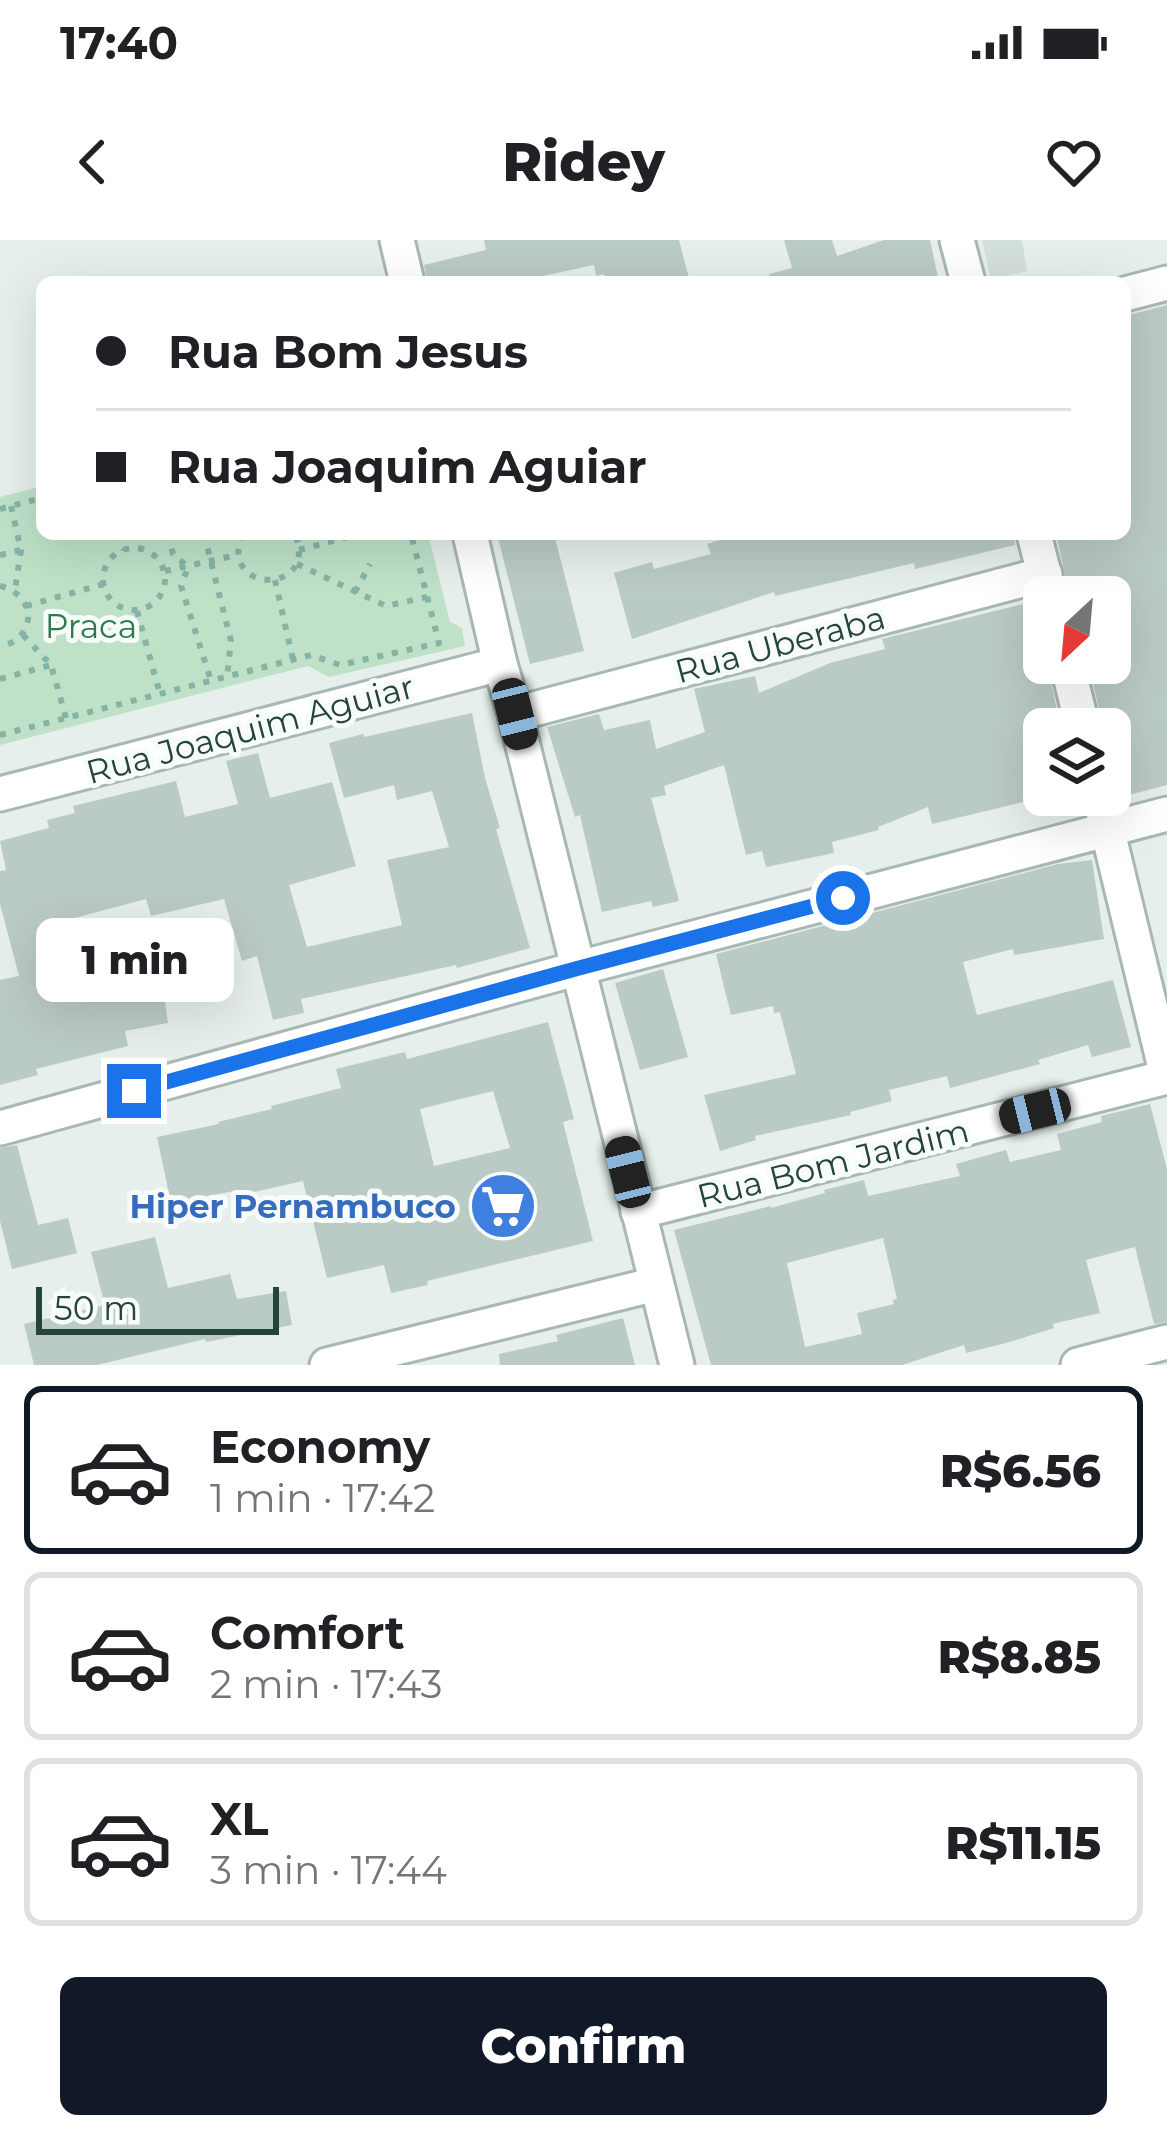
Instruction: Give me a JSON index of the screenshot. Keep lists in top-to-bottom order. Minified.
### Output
{"streets":{"street":["Rua Uberaba","Rua Joaquim Aguiar","Rua Bom Jardim"]},"parks":["Praca"],"places":{"supermarket":["Hiper Pernambuco"]},"scale_bar":"50 m","north":"bottom left","page":{"status":"17:40","header":"Ridey","banner":["Rua Bom Jesus","Rua Joaquim Aguiar"],"bubble":"1 min","scale":"50 m","list":[{"name":"Economy","note":"1 min · 17:42","value":"R$6.56"},{"name":"Comfort","note":"2 min · 17:43","value":"R$8.85"},{"name":"XL","note":"3 min · 17:44","value":"R$11.15"}],"buttons":"Confirm"}}
